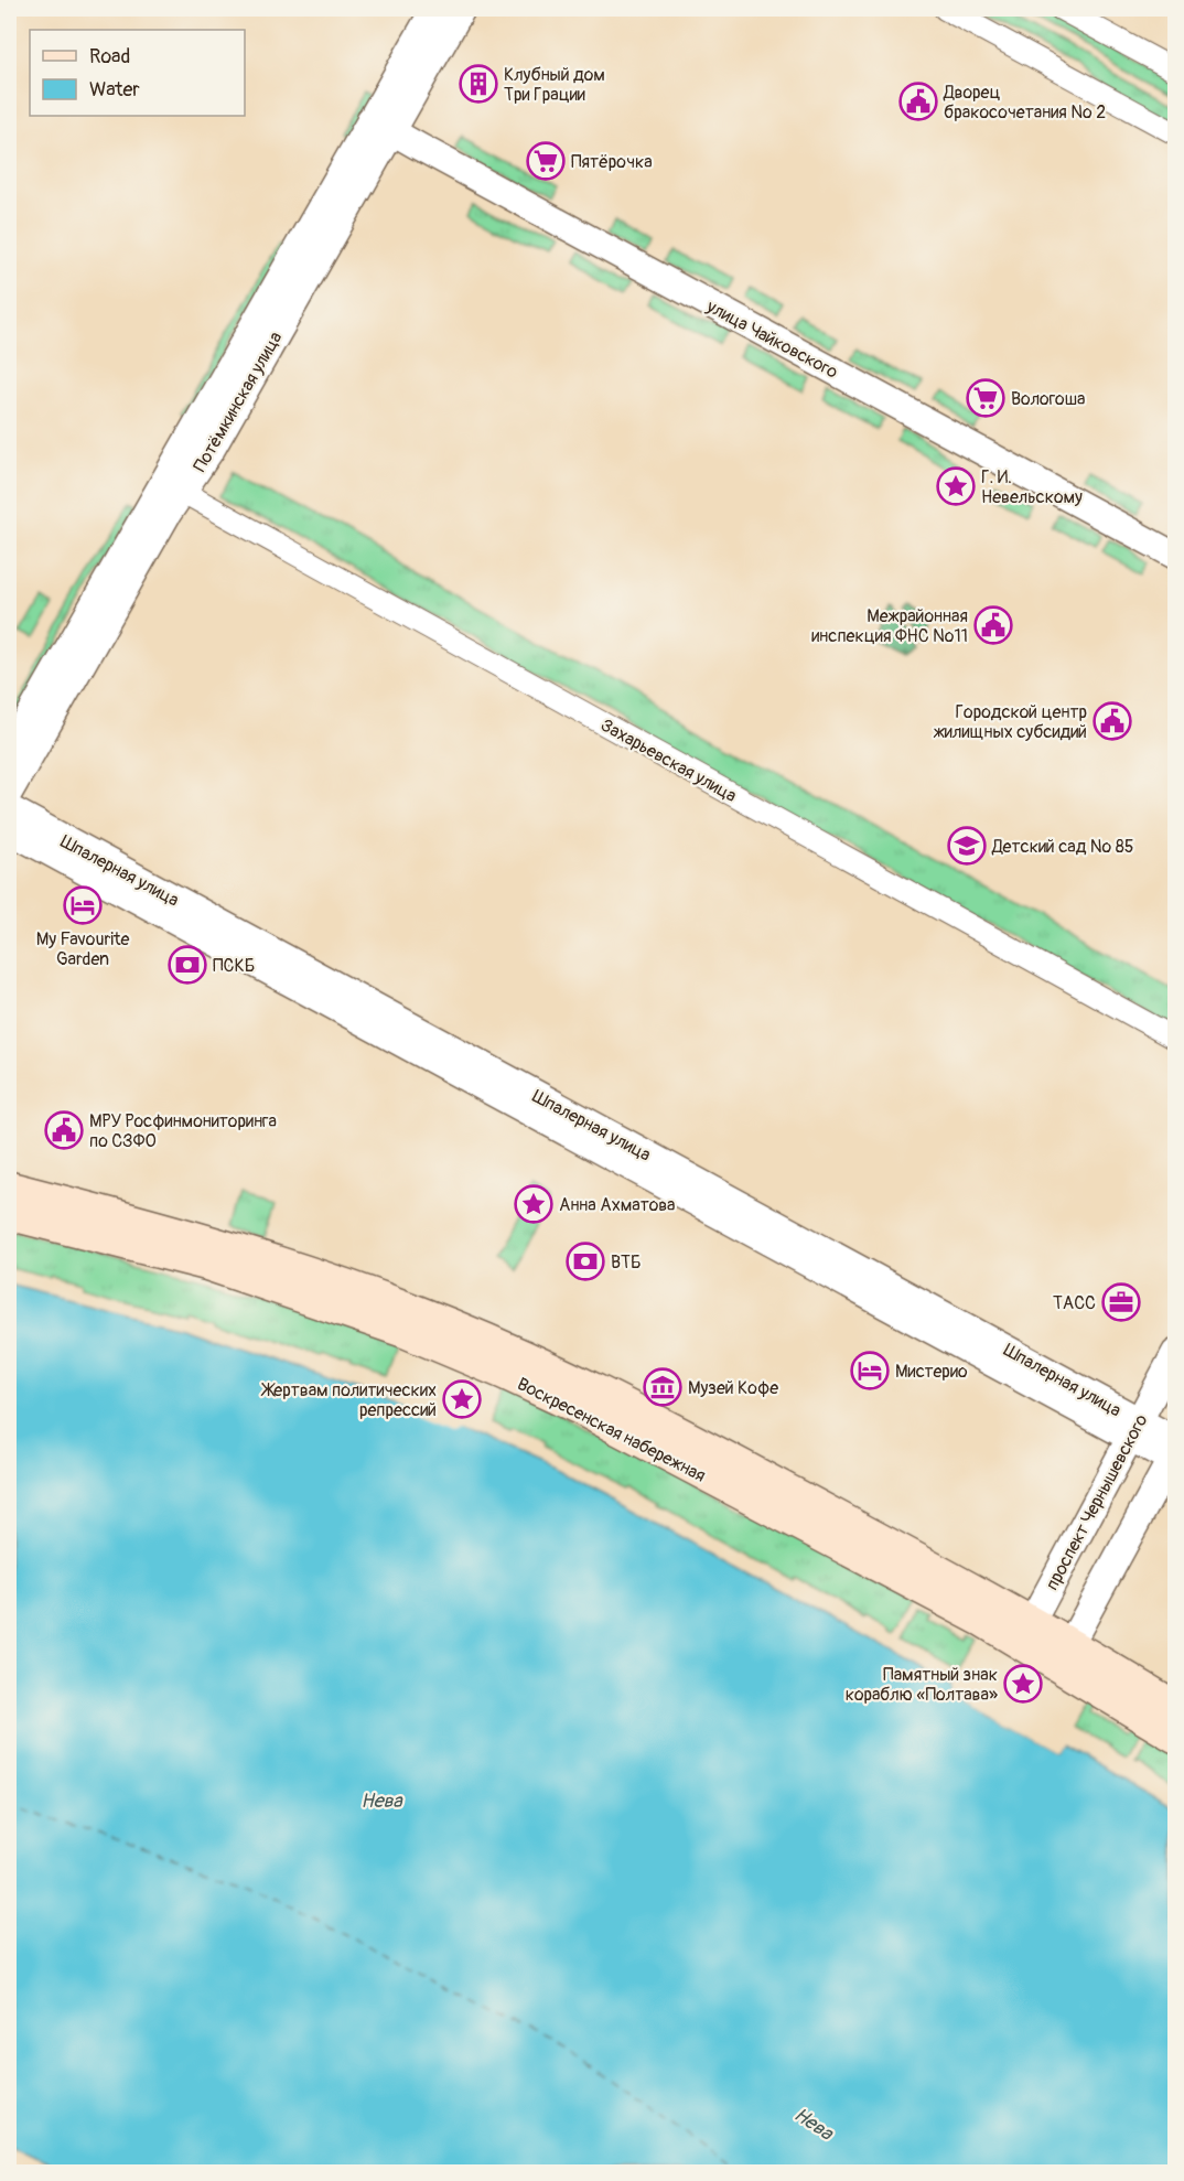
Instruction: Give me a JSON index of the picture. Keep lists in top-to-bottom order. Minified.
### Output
{"streets":{"main road":["Воскресенская набережная"],"street":["улица Чайковского","Потёмкинская улица","Захарьевская улица","Шпалерная улица","проспект Чернышевского"]},"crossings":[["улица Чайковского","Потёмкинская улица"],["Потёмкинская улица","Захарьевская улица"],["Шпалерная улица","проспект Чернышевского"],["Воскресенская набережная","проспект Чернышевского"]],"water":["Нева"],"places":{"building":["Клубный дом Три Грации"],"public building":["Дворец бракосочетания № 2","Межрайонная инспекция ФНС №11","Городской центр жилищных субсидий","МРУ Росфинмониторинга по СЗФО"],"supermarket":["Пятёрочка","Вологоша"],"place":["Г. И. Невельскому","Анна Ахматова","Жертвам политических репрессий","Памятный знак кораблю «Полтава»"],"school or university":["Детский сад № 85"],"hotel":["My Favourite Garden","Мистерио"],"bank":["ПСКБ","ВТБ"],"office":["ТАСС"],"museum":["Музей Кофе"]},"legend":["Road","Water"]}
